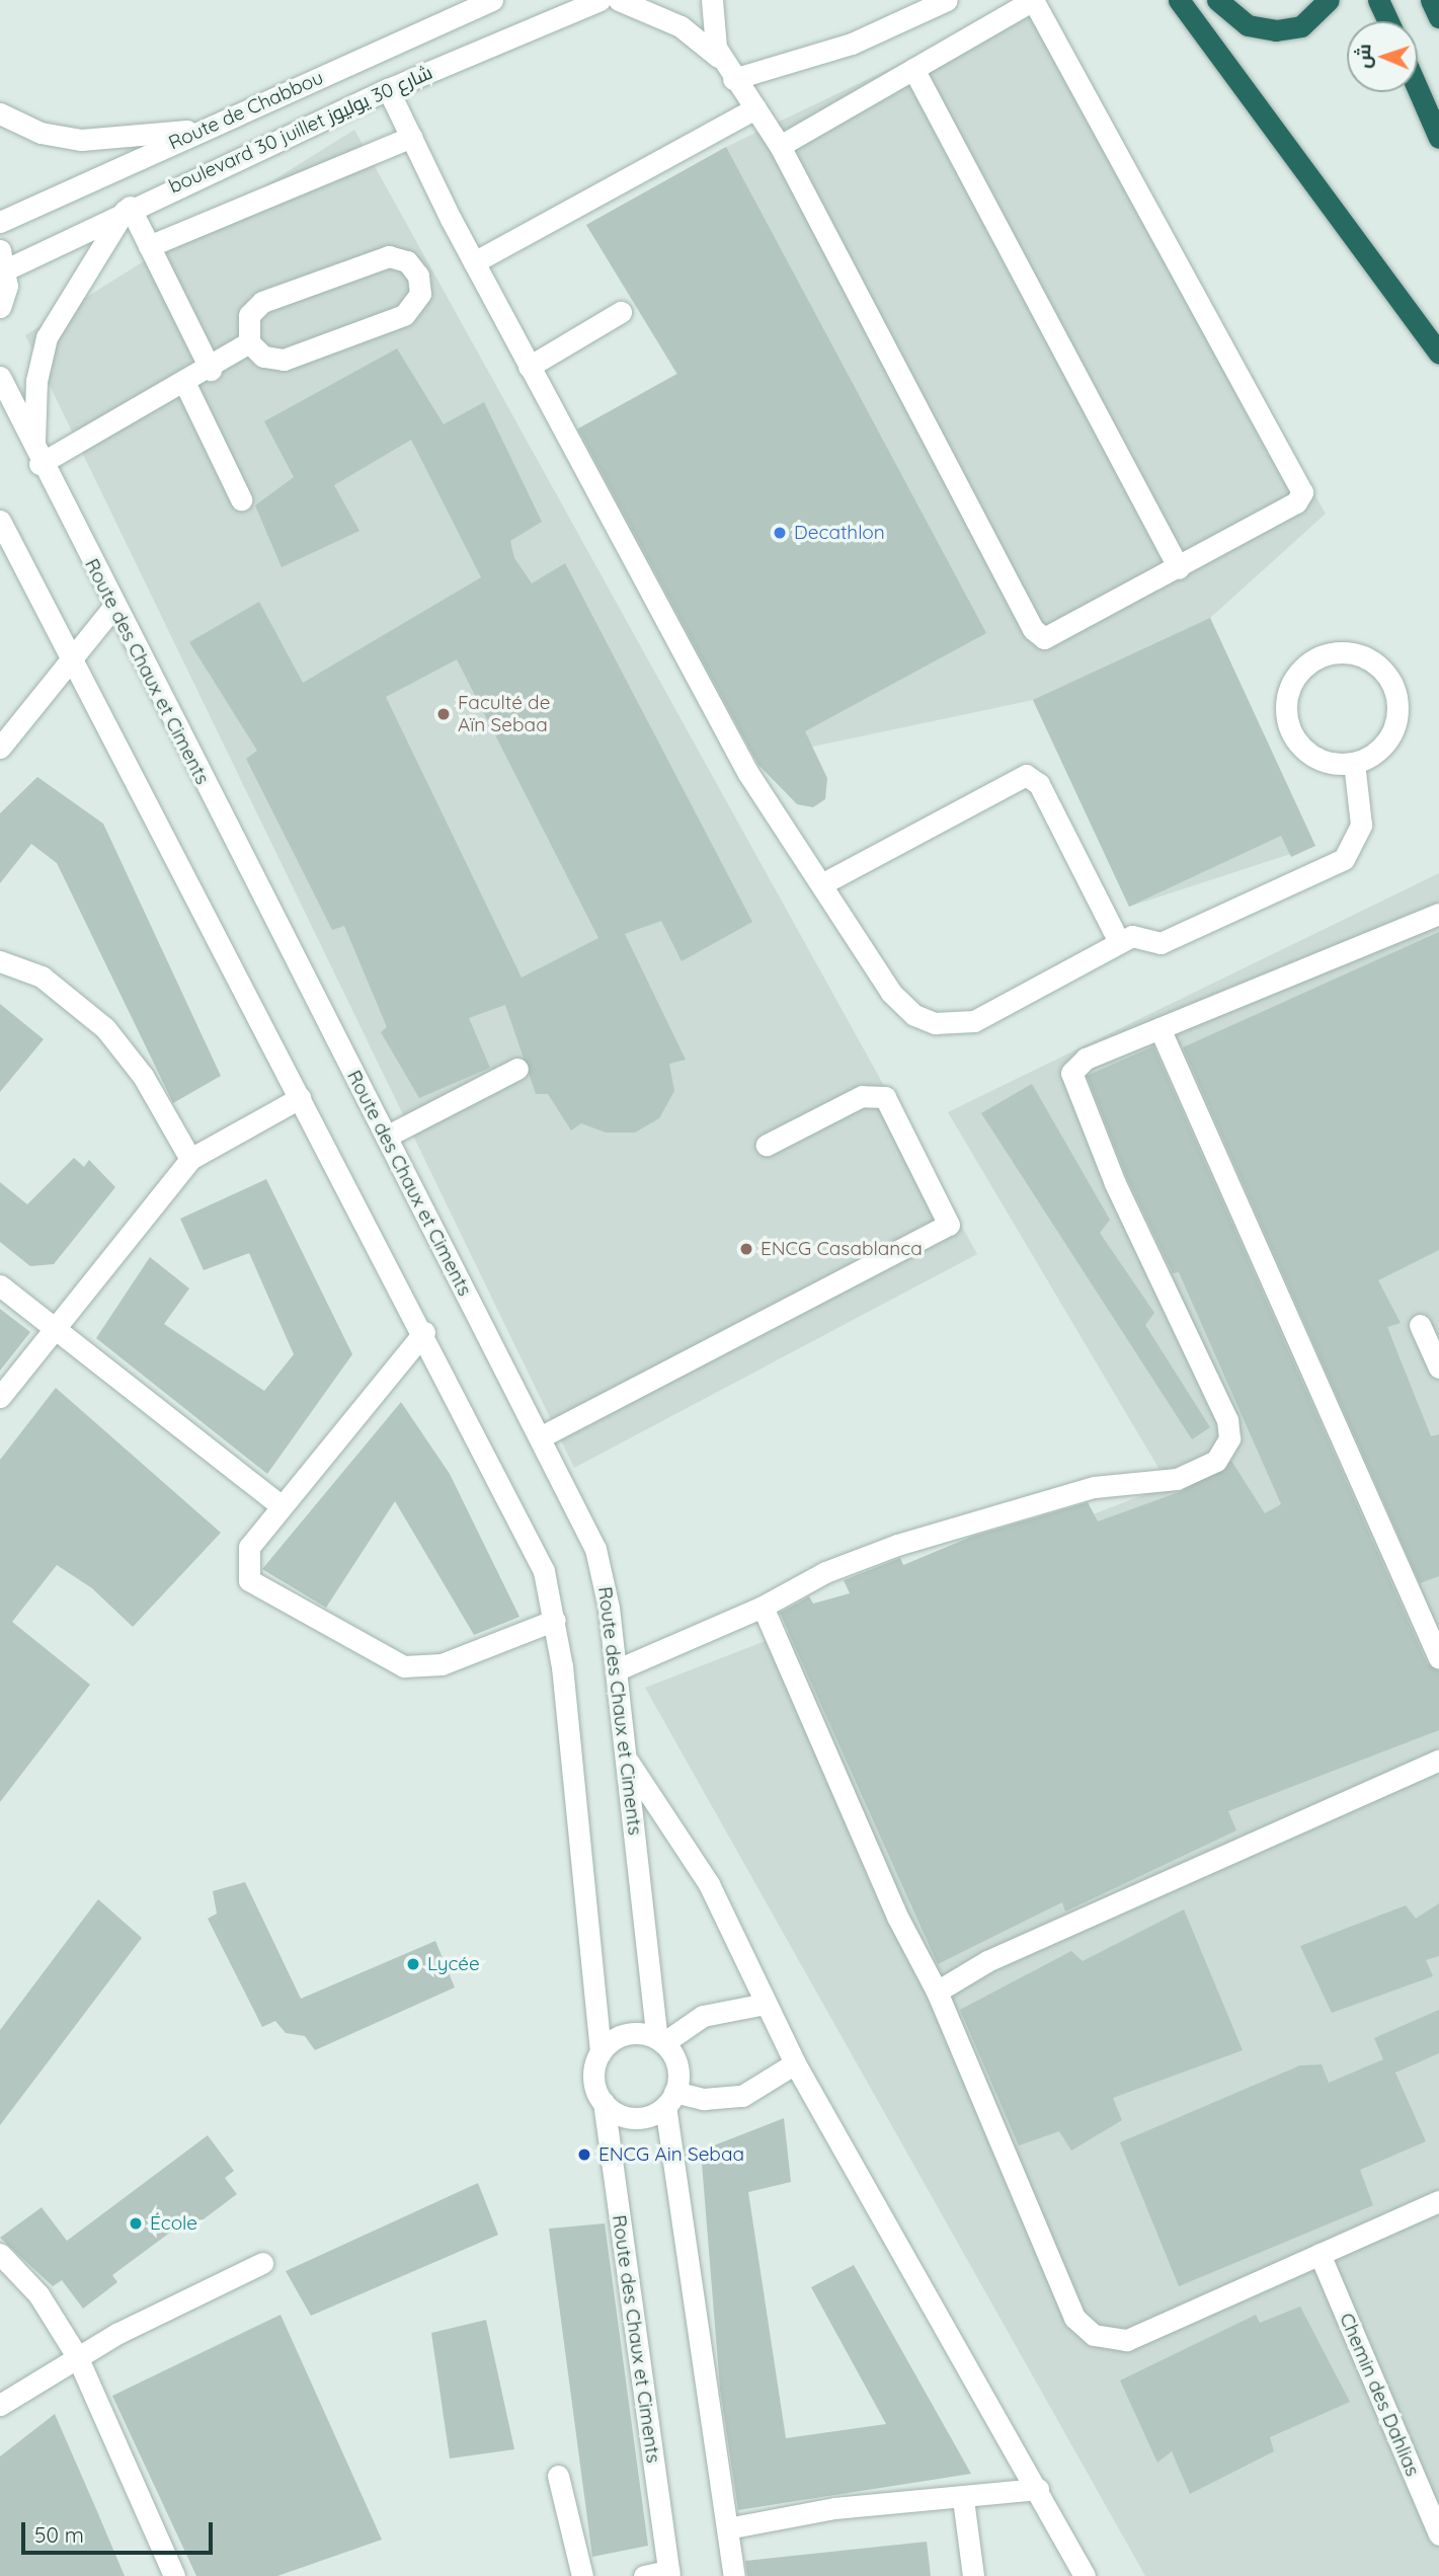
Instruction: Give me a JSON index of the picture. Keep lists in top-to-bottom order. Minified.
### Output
{"streets":{"street":["Route de Chabbou","boulevard 30 juillet شارع 30 يوليوز","Route des Chaux et Ciments","Chemin des Dahlias"]},"places":["Decathlon","Faculté de Aïn Sebaa","ENCG Casablanca","Lycée","ENCG Ain Sebaa","École"],"scale_bar":"50 m","north":"left"}
